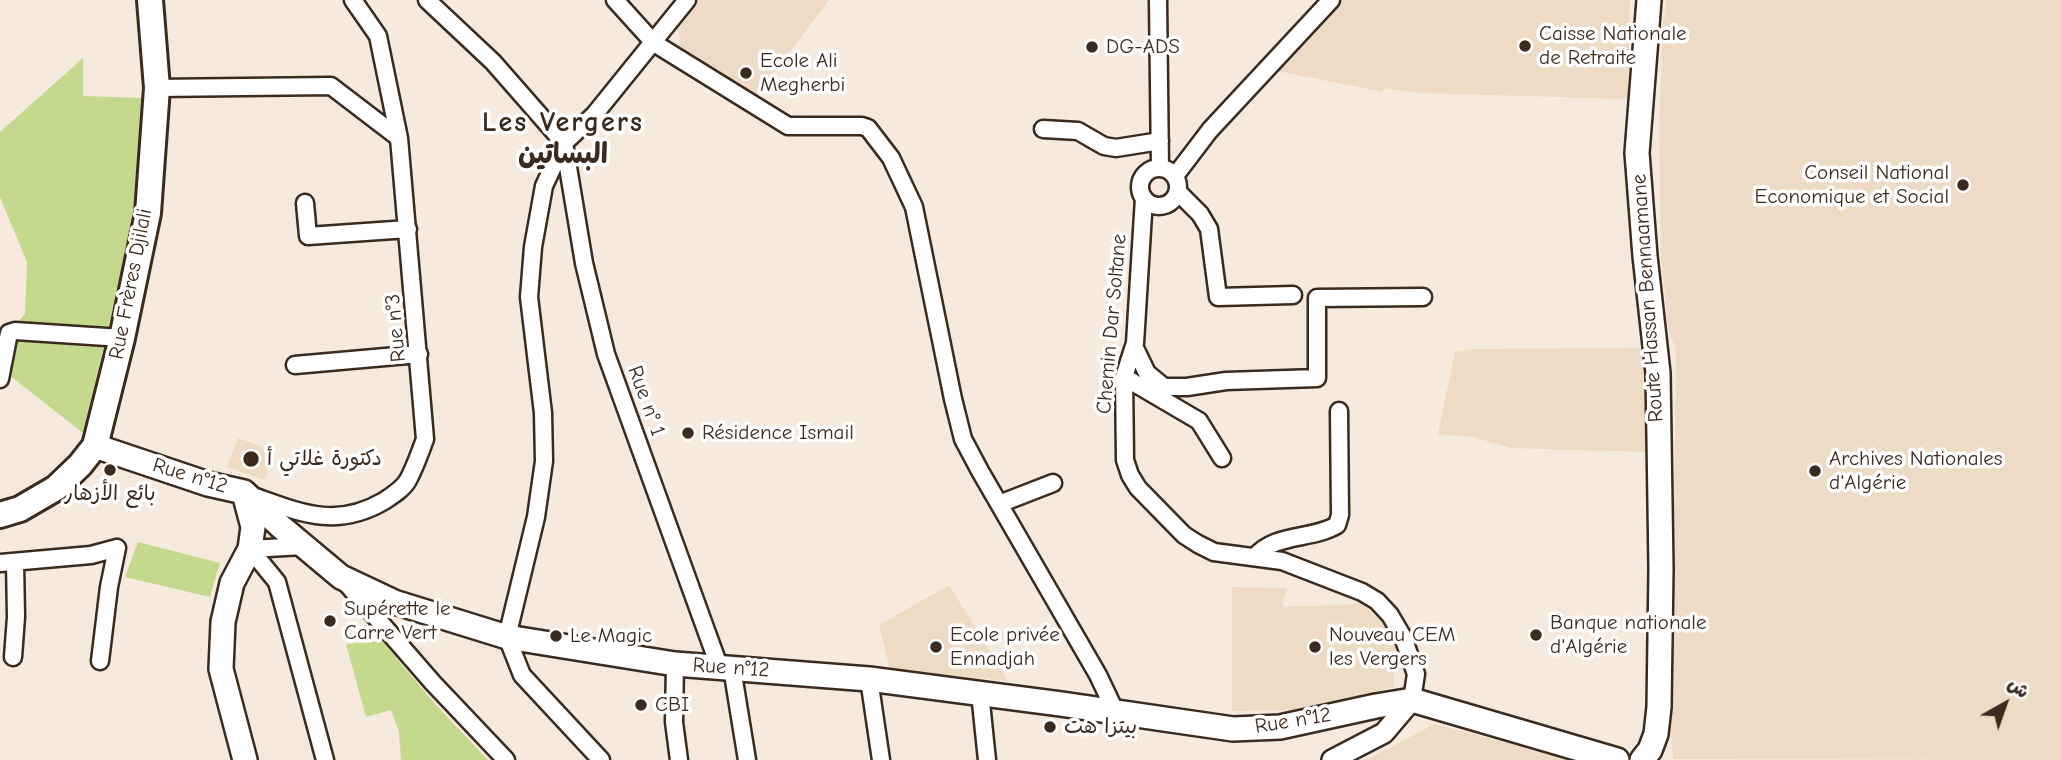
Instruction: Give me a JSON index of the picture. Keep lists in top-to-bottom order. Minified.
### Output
{"streets":{"main road":["Rue Frères Djilali","Route Hassan Bennaamane","Rue n°12"],"street":["Chemin Dar Soltane","Rue n°3","Rue n° 1"]},"crossings":[["Rue Frères Djilali","Rue n°12"],["Chemin Dar Soltane","Rue n°12"],["Rue n°3","Rue n°12"],["Rue n° 1","Rue n°12"]],"districts":["Les Vergers البساتين"],"places":["Caisse Nationale de Retraite","DG-ADS","Ecole Ali Megherbi","Conseil National Economique et Social","Résidence Ismail","دكتورة غلاتي أ","بائع الأزهار","Archives Nationales d'Algérie","Supérette le Carre Vert","Banque nationale d'Algérie","Le Magic","Ecole privée Ennadjah","Nouveau CEM les Vergers","CBI","بيتزا هت"],"north":"top right"}
